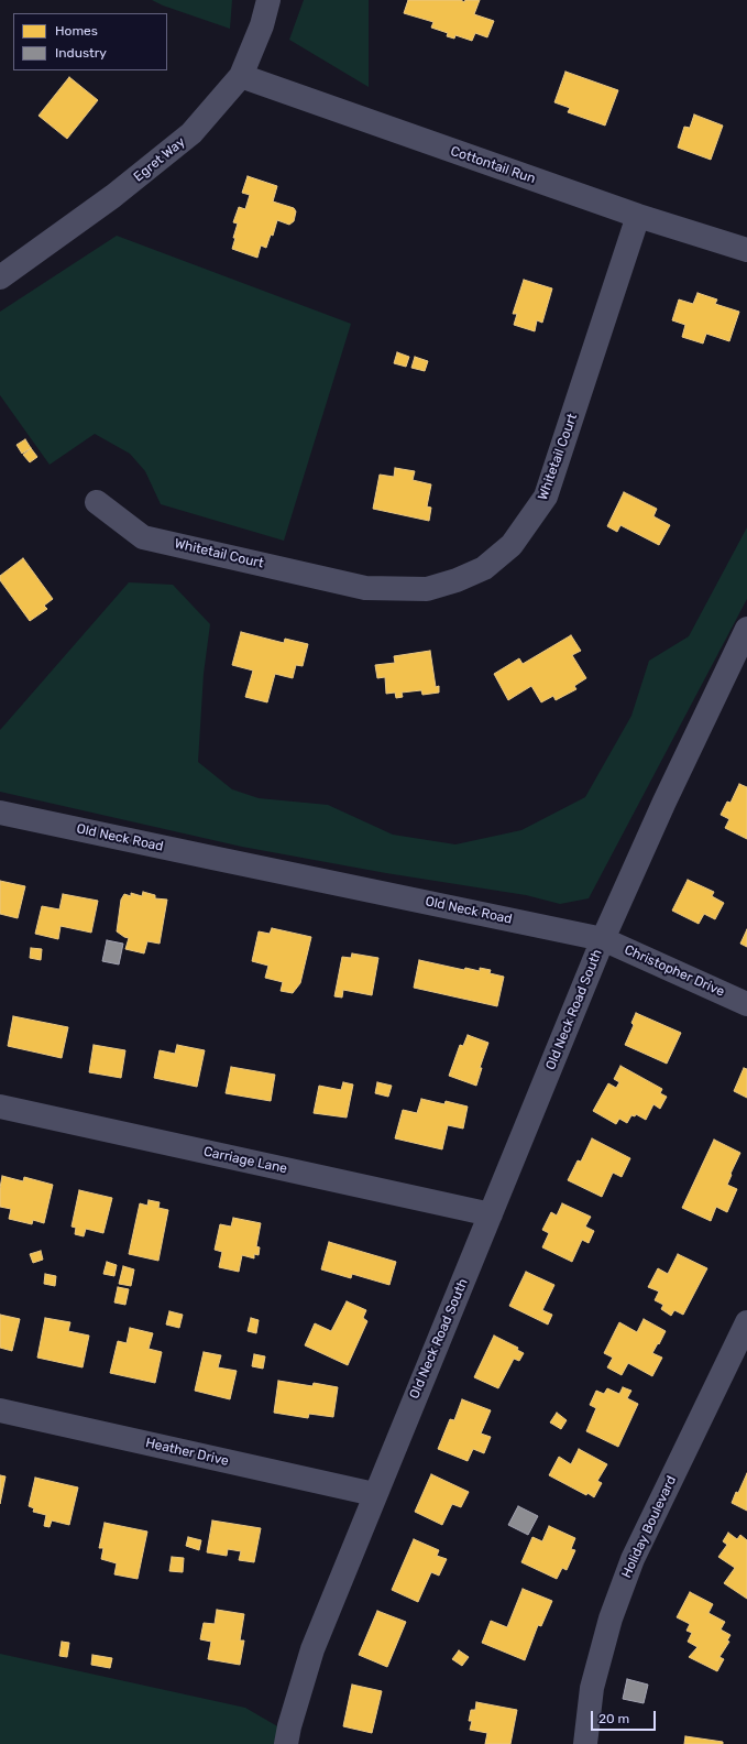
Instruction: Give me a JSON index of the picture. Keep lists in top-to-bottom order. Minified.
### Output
{"streets":{"street":["Egret Way","Cottontail Run","Whitetail Court","Old Neck Road","Christopher Drive","Old Neck Road South","Carriage Lane","Heather Drive","Holiday Boulevard"]},"crossings":[["Egret Way","Cottontail Run"],["Cottontail Run","Whitetail Court"],["Old Neck Road","Christopher Drive"],["Old Neck Road","Old Neck Road South"],["Christopher Drive","Old Neck Road South"],["Old Neck Road South","Carriage Lane"],["Old Neck Road South","Heather Drive"]],"legend":["Homes","Industry"],"scale_bar":"20 m"}
